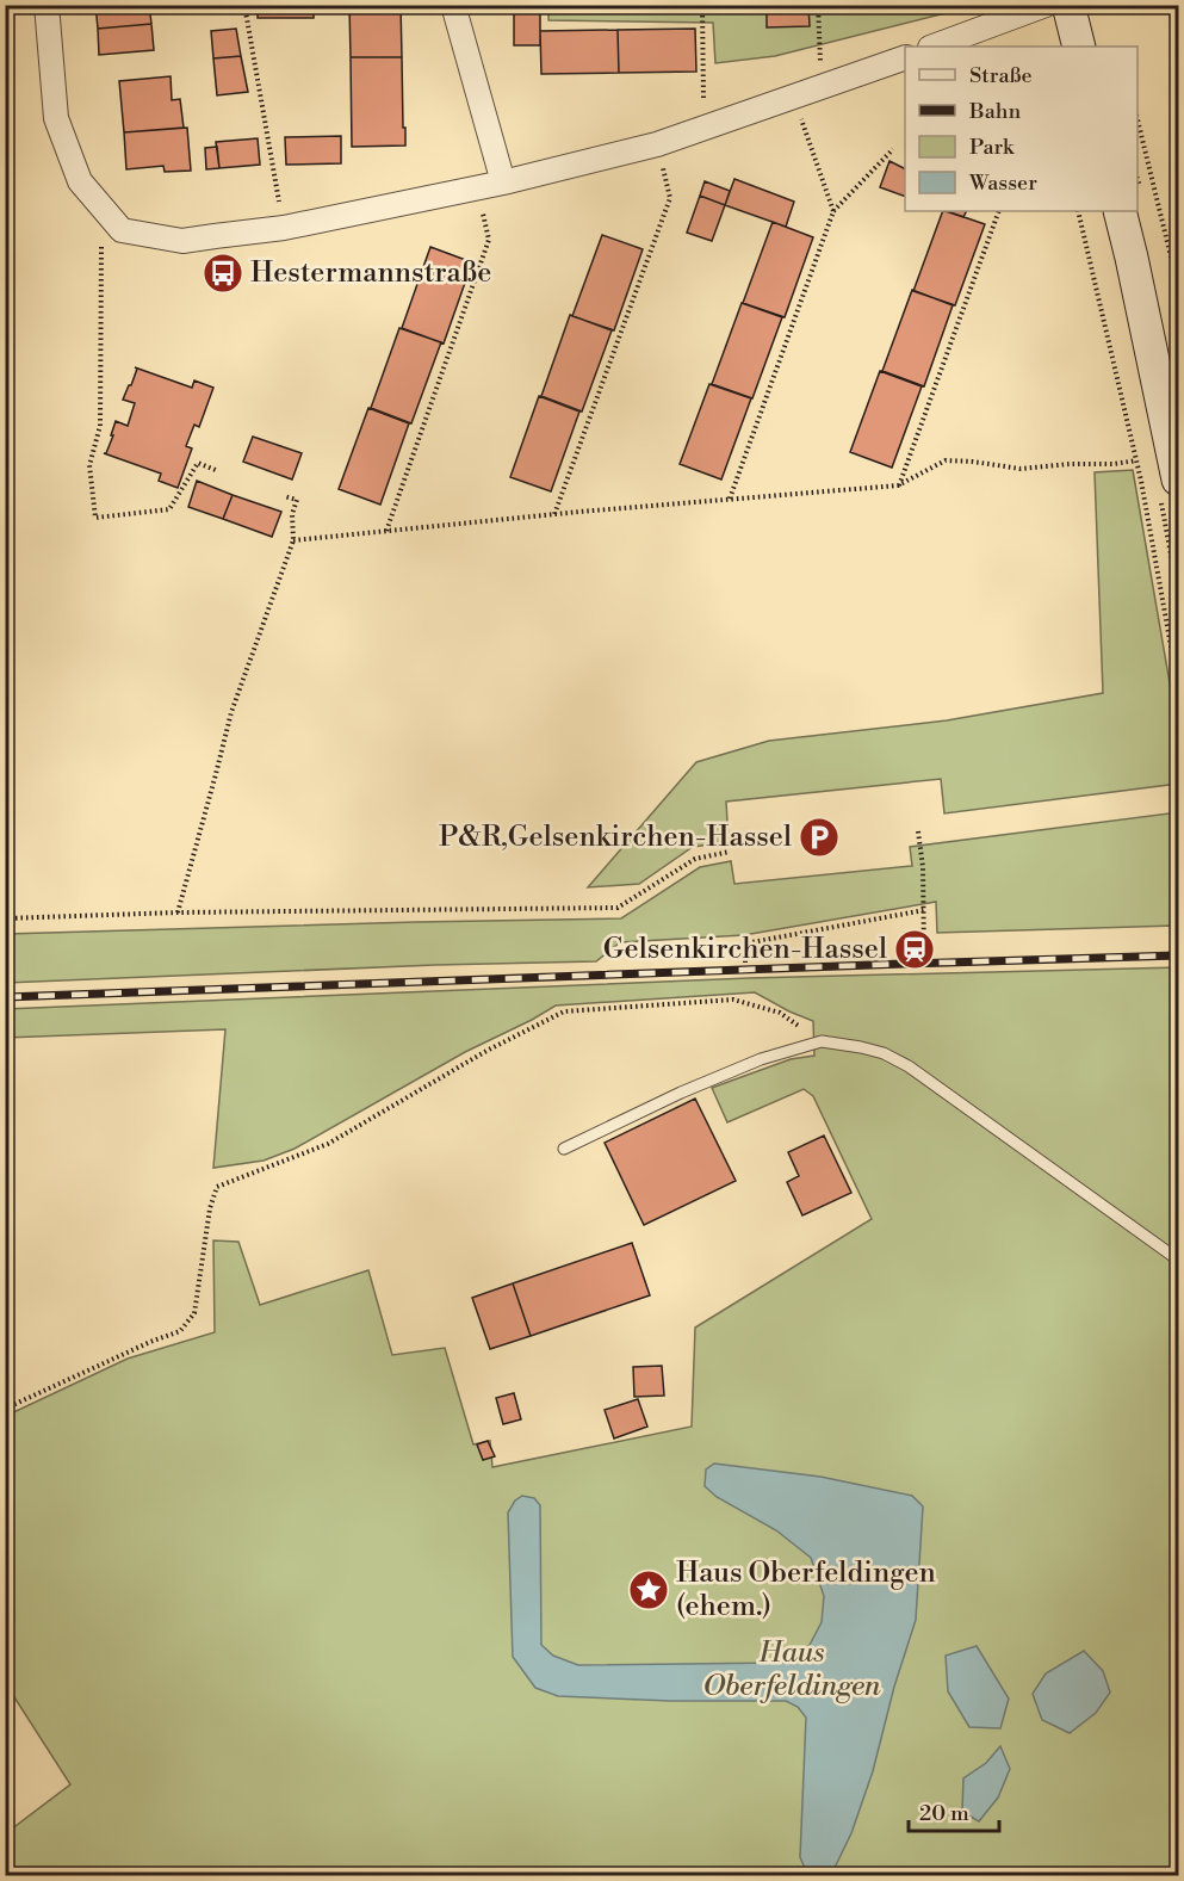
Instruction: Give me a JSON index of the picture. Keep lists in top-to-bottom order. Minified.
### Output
{"parks":["Haus Oberfeldingen"],"places":{"bus stop":["Hestermannstraße"],"parking":["P&R,Gelsenkirchen-Hassel"],"station":["Gelsenkirchen-Hassel"],"place":["Haus Oberfeldingen (ehem.)"]},"legend":["Straße","Bahn","Park","Wasser"],"scale_bar":"20 m"}
